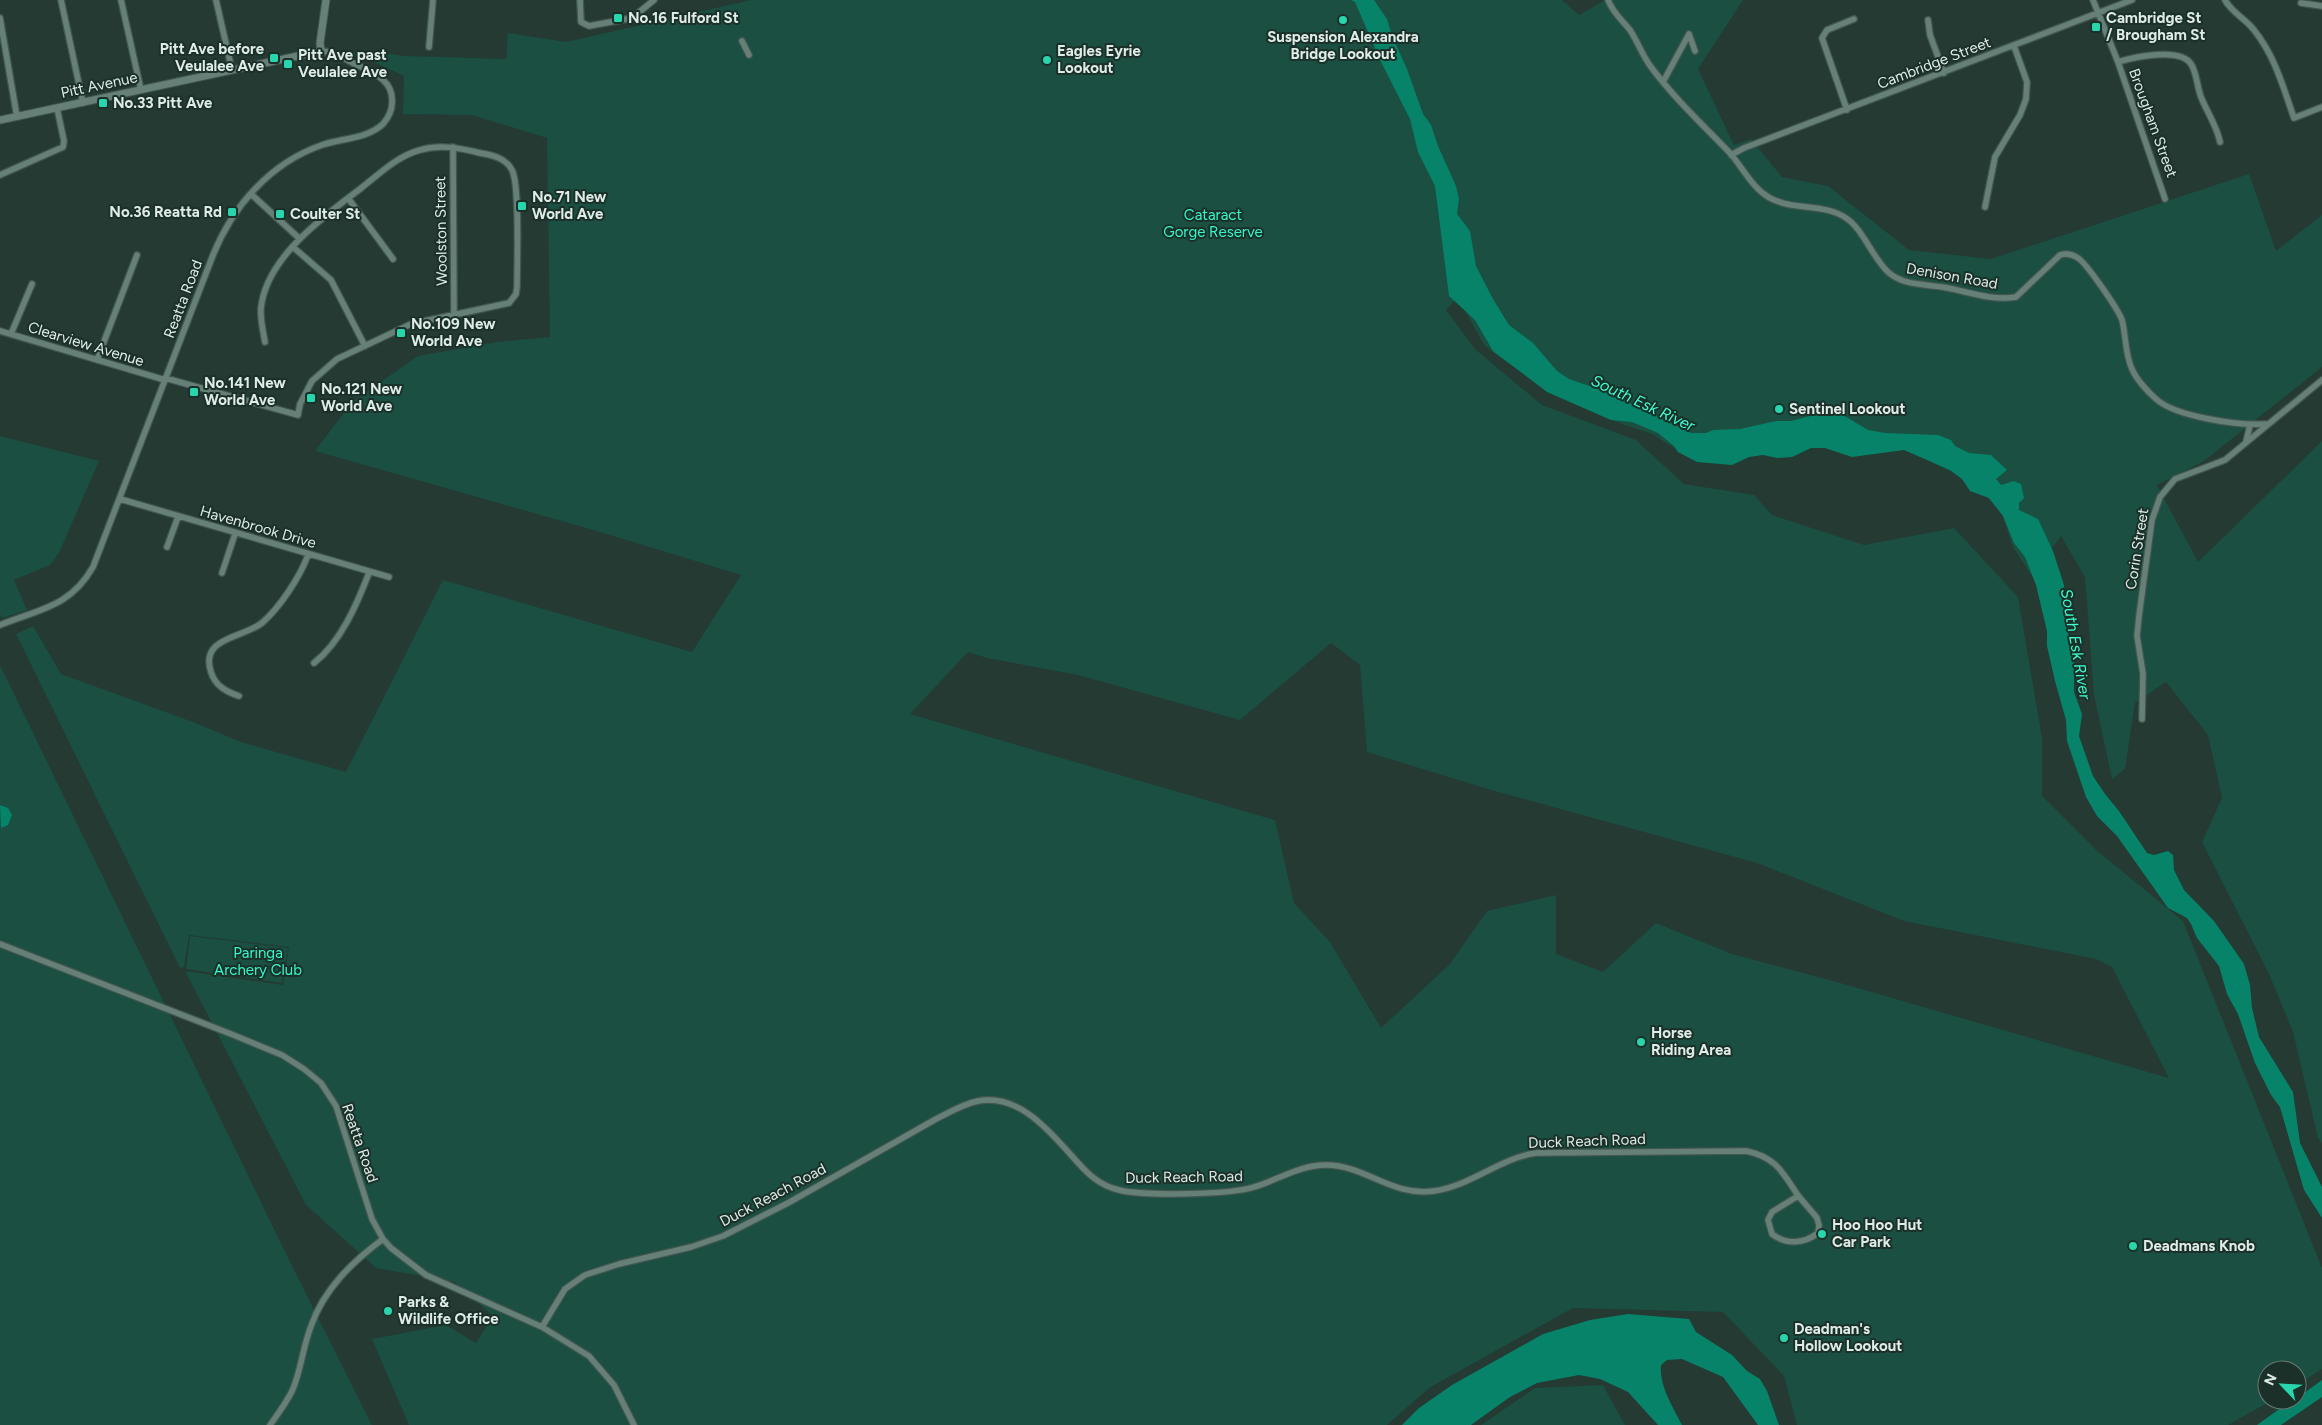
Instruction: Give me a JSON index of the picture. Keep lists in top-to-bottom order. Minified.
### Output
{"streets":{"street":["Cambridge Street","Pitt Avenue","Brougham Street","Woolston Street","Denison Road","Reatta Road","Clearview Avenue","Havenbrook Drive","Corin Street","Duck Reach Road"]},"crossings":[["Cambridge Street","Brougham Street"],["Cambridge Street","Denison Road"],["Pitt Avenue","Reatta Road"],["Denison Road","Corin Street"],["Reatta Road","Clearview Avenue"],["Reatta Road","Havenbrook Drive"],["Reatta Road","Duck Reach Road"]],"water":["South Esk River"],"parks":["Cataract Gorge Reserve","Paringa Archery Club"],"places":{"transit":["No.16 Fulford St","Cambridge St / Brougham St","Pitt Ave before Veulalee Ave","Pitt Ave past Veulalee Ave","No.33 Pitt Ave","No.71 New World Ave","No.36 Reatta Rd","Coulter St","No.109 New World Ave","No.141 New World Ave","No.121 New World Ave"],"other":["Suspension Alexandra Bridge Lookout","Eagles Eyrie Lookout","Sentinel Lookout","Horse Riding Area","Hoo Hoo Hut Car Park","Deadmans Knob","Parks & Wildlife Office","Deadman's Hollow Lookout"]},"north":"top left"}
